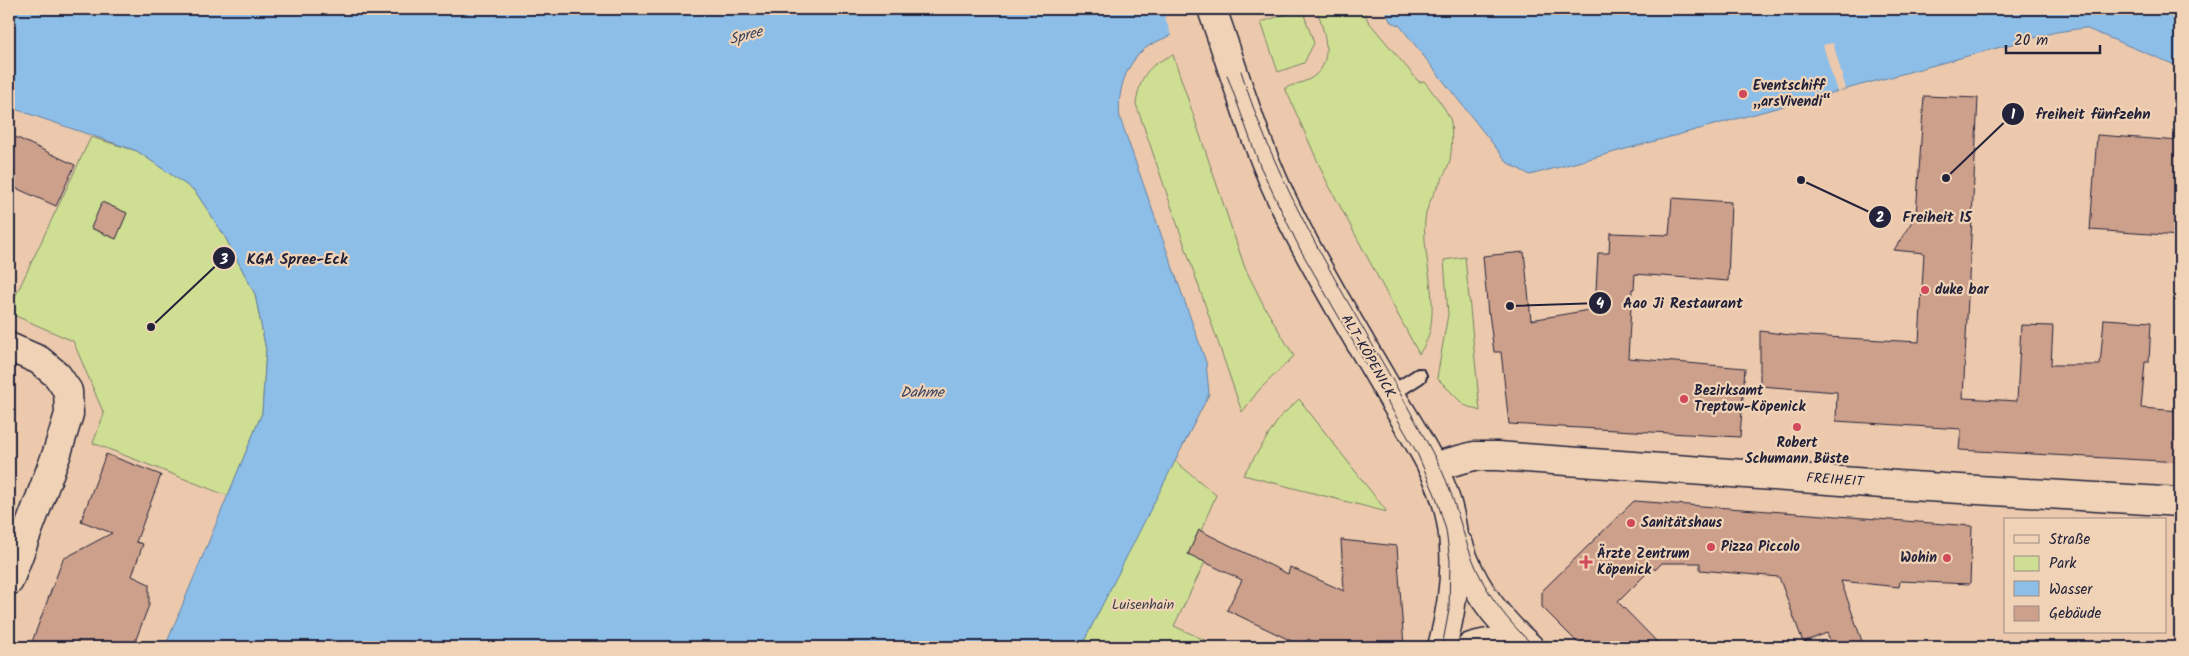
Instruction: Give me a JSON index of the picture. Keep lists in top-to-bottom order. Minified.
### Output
{"streets":{"street":["ALT-KÖPENICK","FREIHEIT"]},"crossings":[["ALT-KÖPENICK","FREIHEIT"]],"water":["Spree","Dahme"],"parks":["Luisenhain"],"places":{"other":["Eventschiff „arsVivendi“","freiheit fünfzehn","Freiheit 15","duke bar","Aao Ji Restaurant","KGA Spree-Eck","Bezirksamt Treptow-Köpenick","Robert Schumann Büste","Sanitätshaus","Pizza Piccolo","Wohin"],"health":["Ärzte Zentrum Köpenick"]},"legend":["Straße","Park","Wasser","Gebäude"],"scale_bar":"20 m"}
